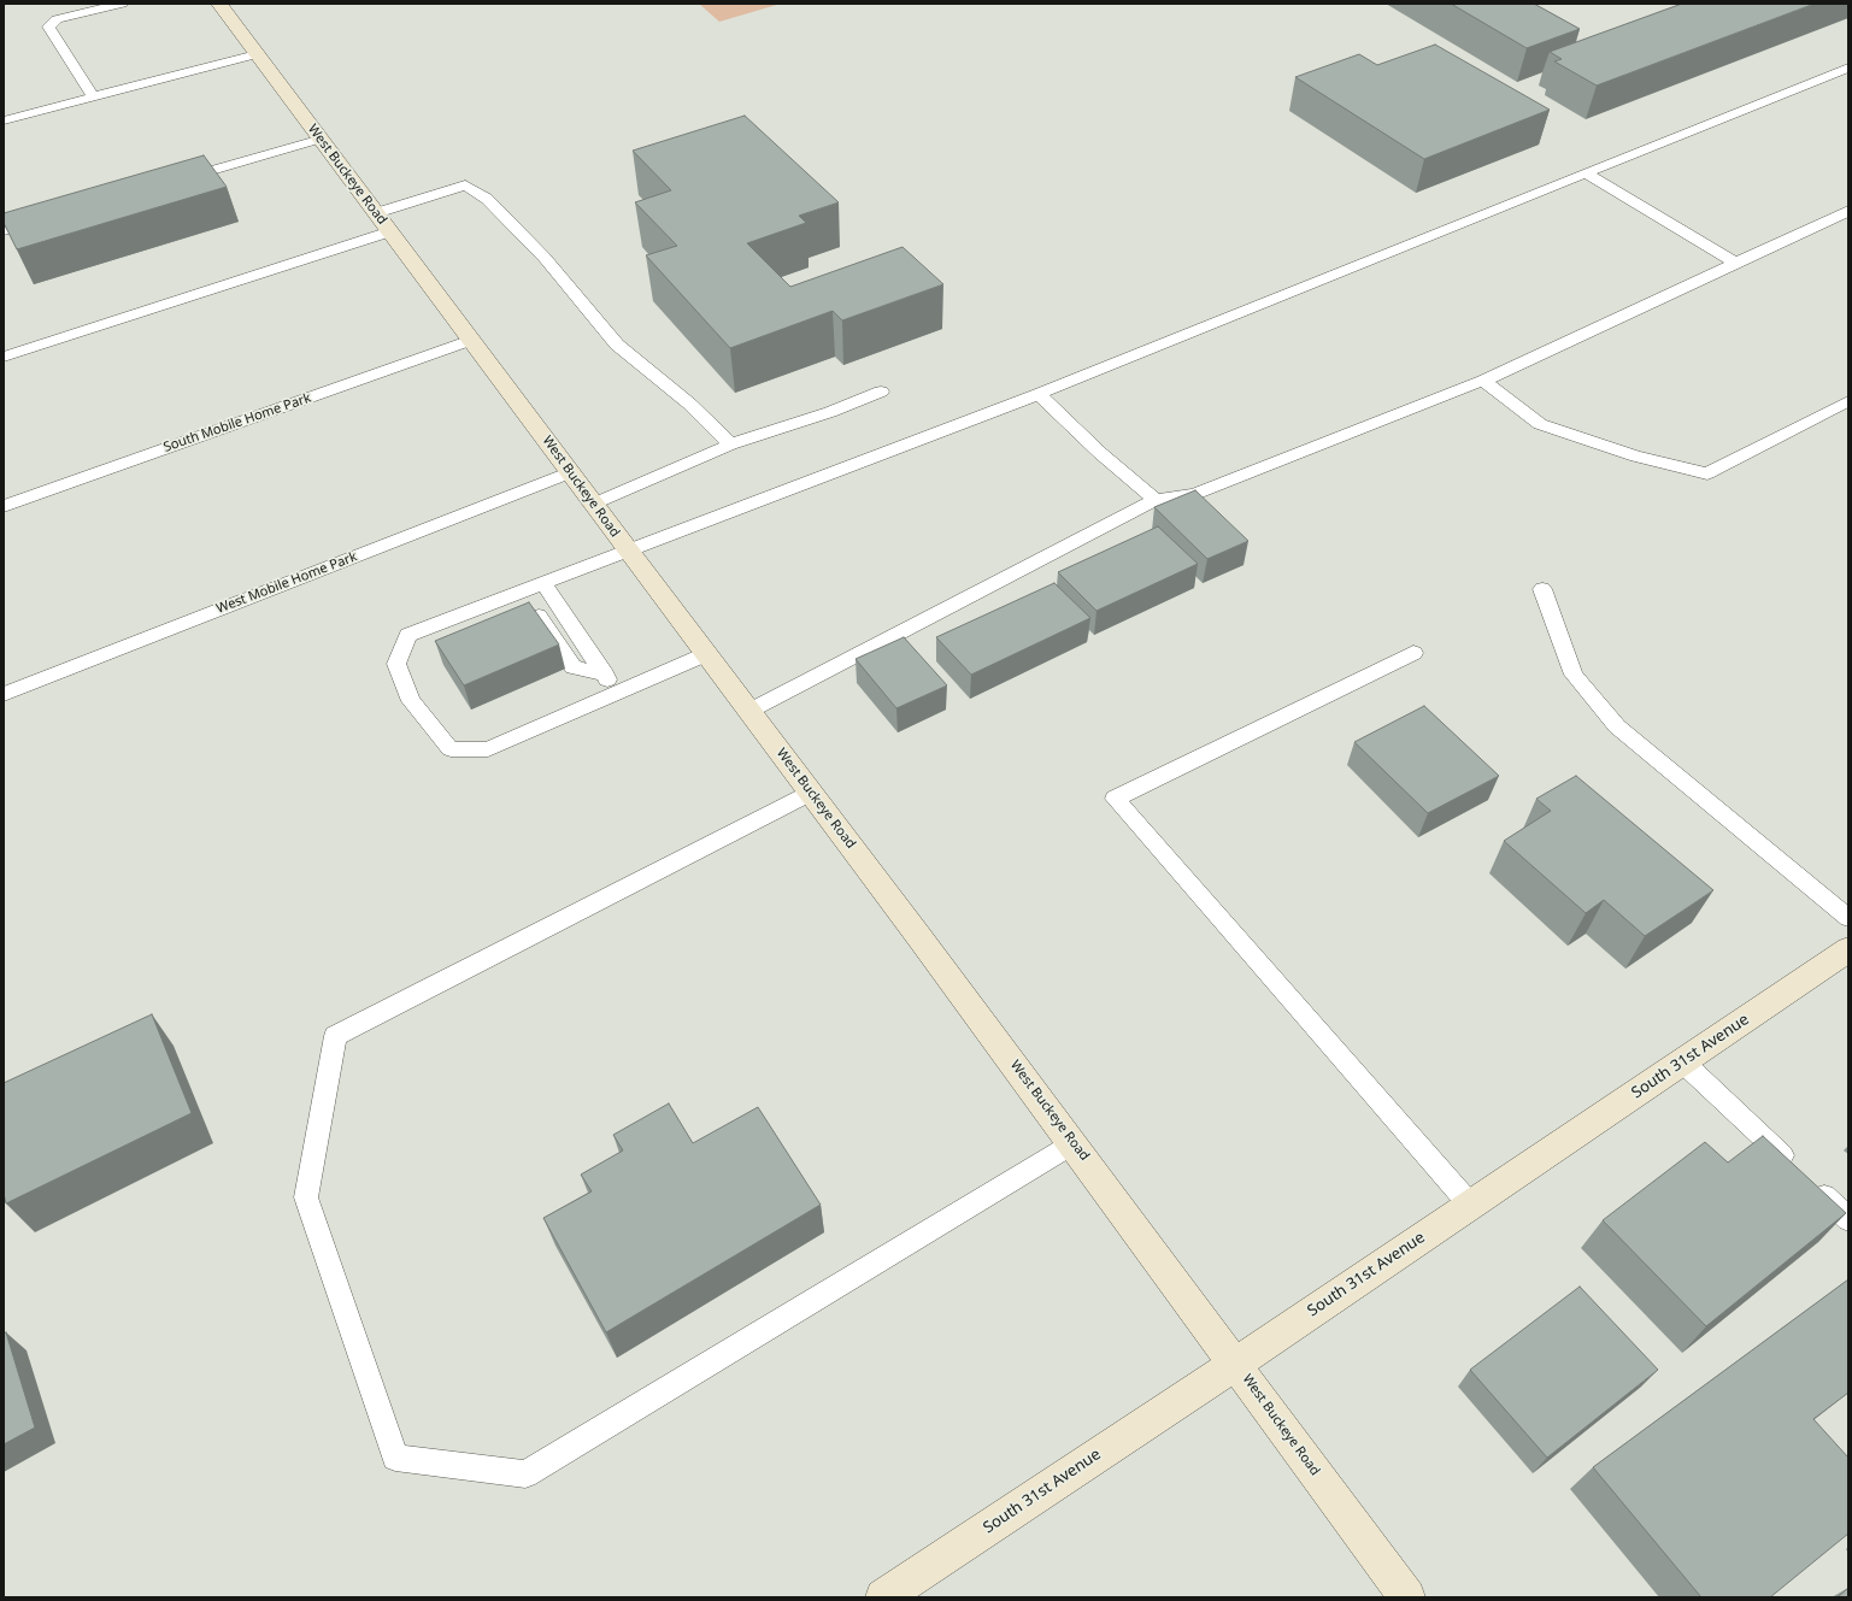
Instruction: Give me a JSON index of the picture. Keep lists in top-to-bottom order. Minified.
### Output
{"streets":{"main road":["West Buckeye Road","South 31st Avenue"],"lane":["South Mobile Home Park","West Mobile Home Park"]},"crossings":[["West Buckeye Road","South Mobile Home Park"],["West Buckeye Road","West Mobile Home Park"],["West Buckeye Road","South 31st Avenue"]]}
